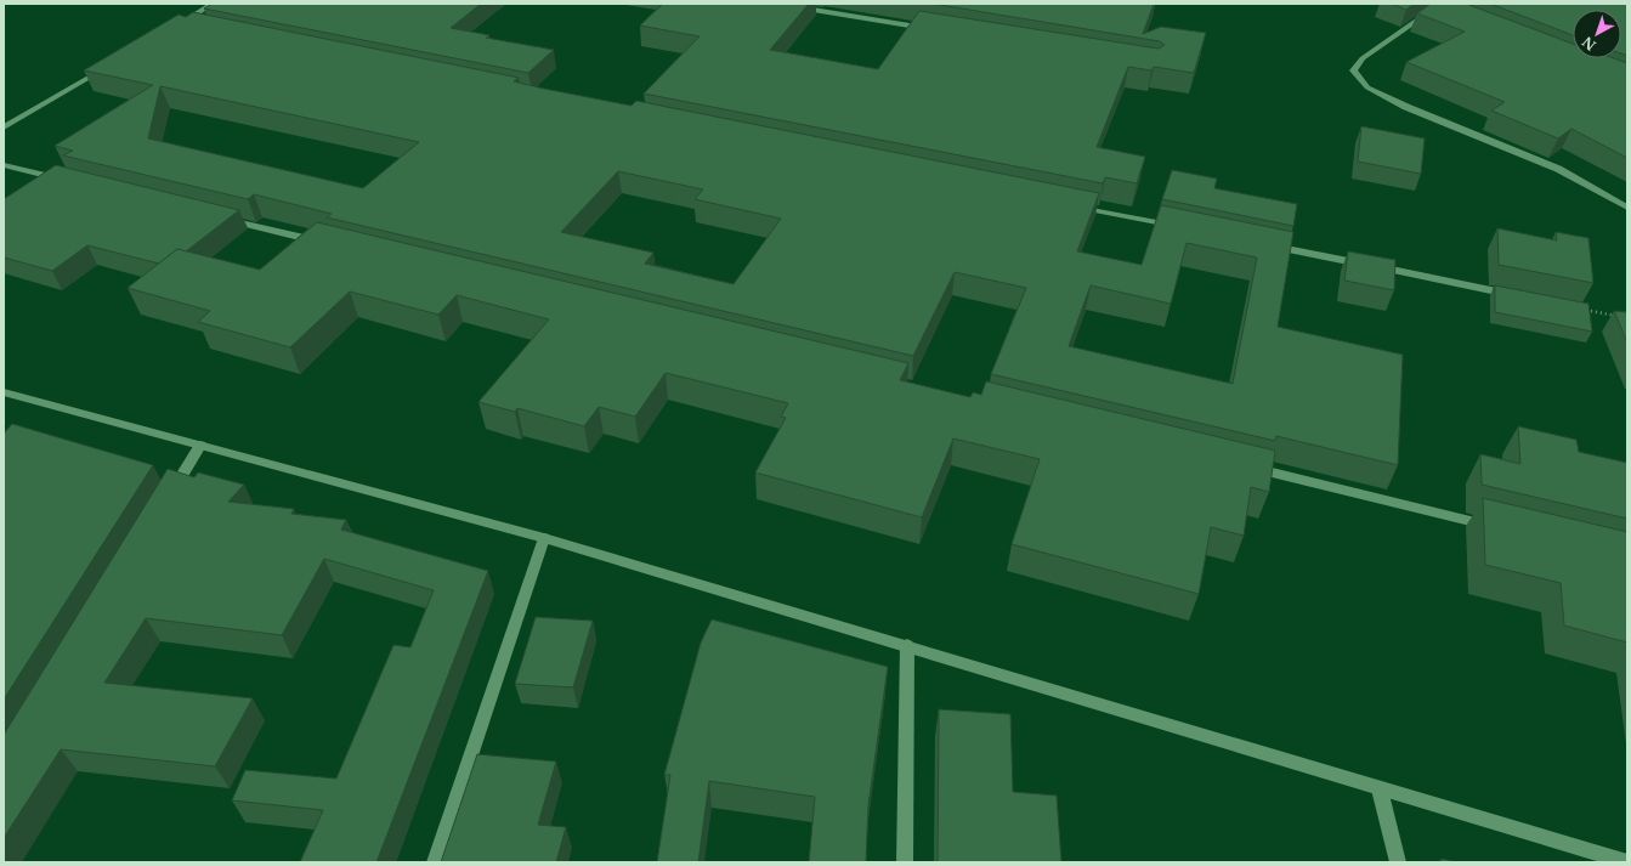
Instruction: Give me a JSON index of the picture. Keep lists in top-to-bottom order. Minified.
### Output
{"north":"bottom left"}
